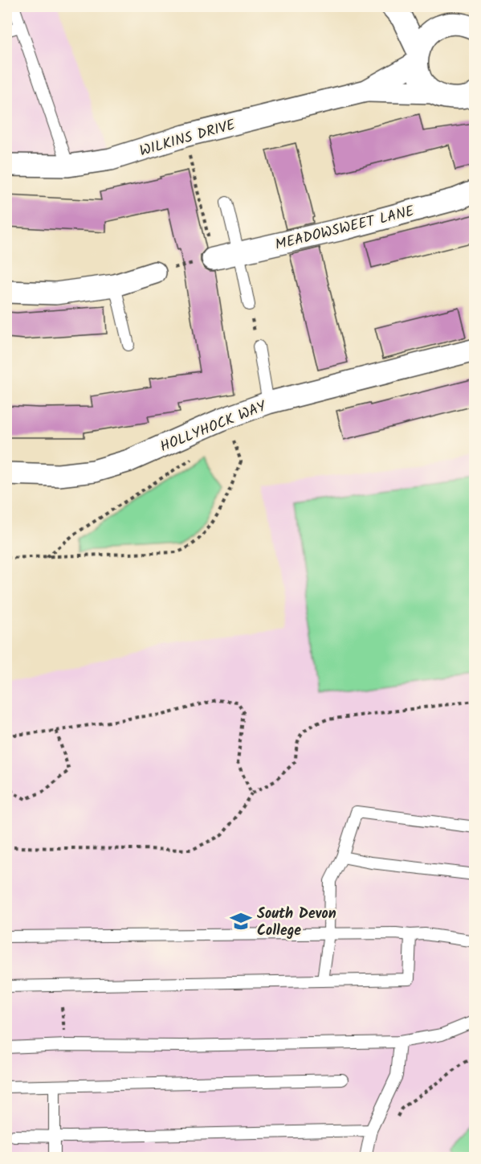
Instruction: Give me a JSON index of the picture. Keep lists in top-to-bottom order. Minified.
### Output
{"streets":{"street":["WILKINS DRIVE","MEADOWSWEET LANE","HOLLYHOCK WAY"]},"places":{"school or university":["South Devon College"]}}
